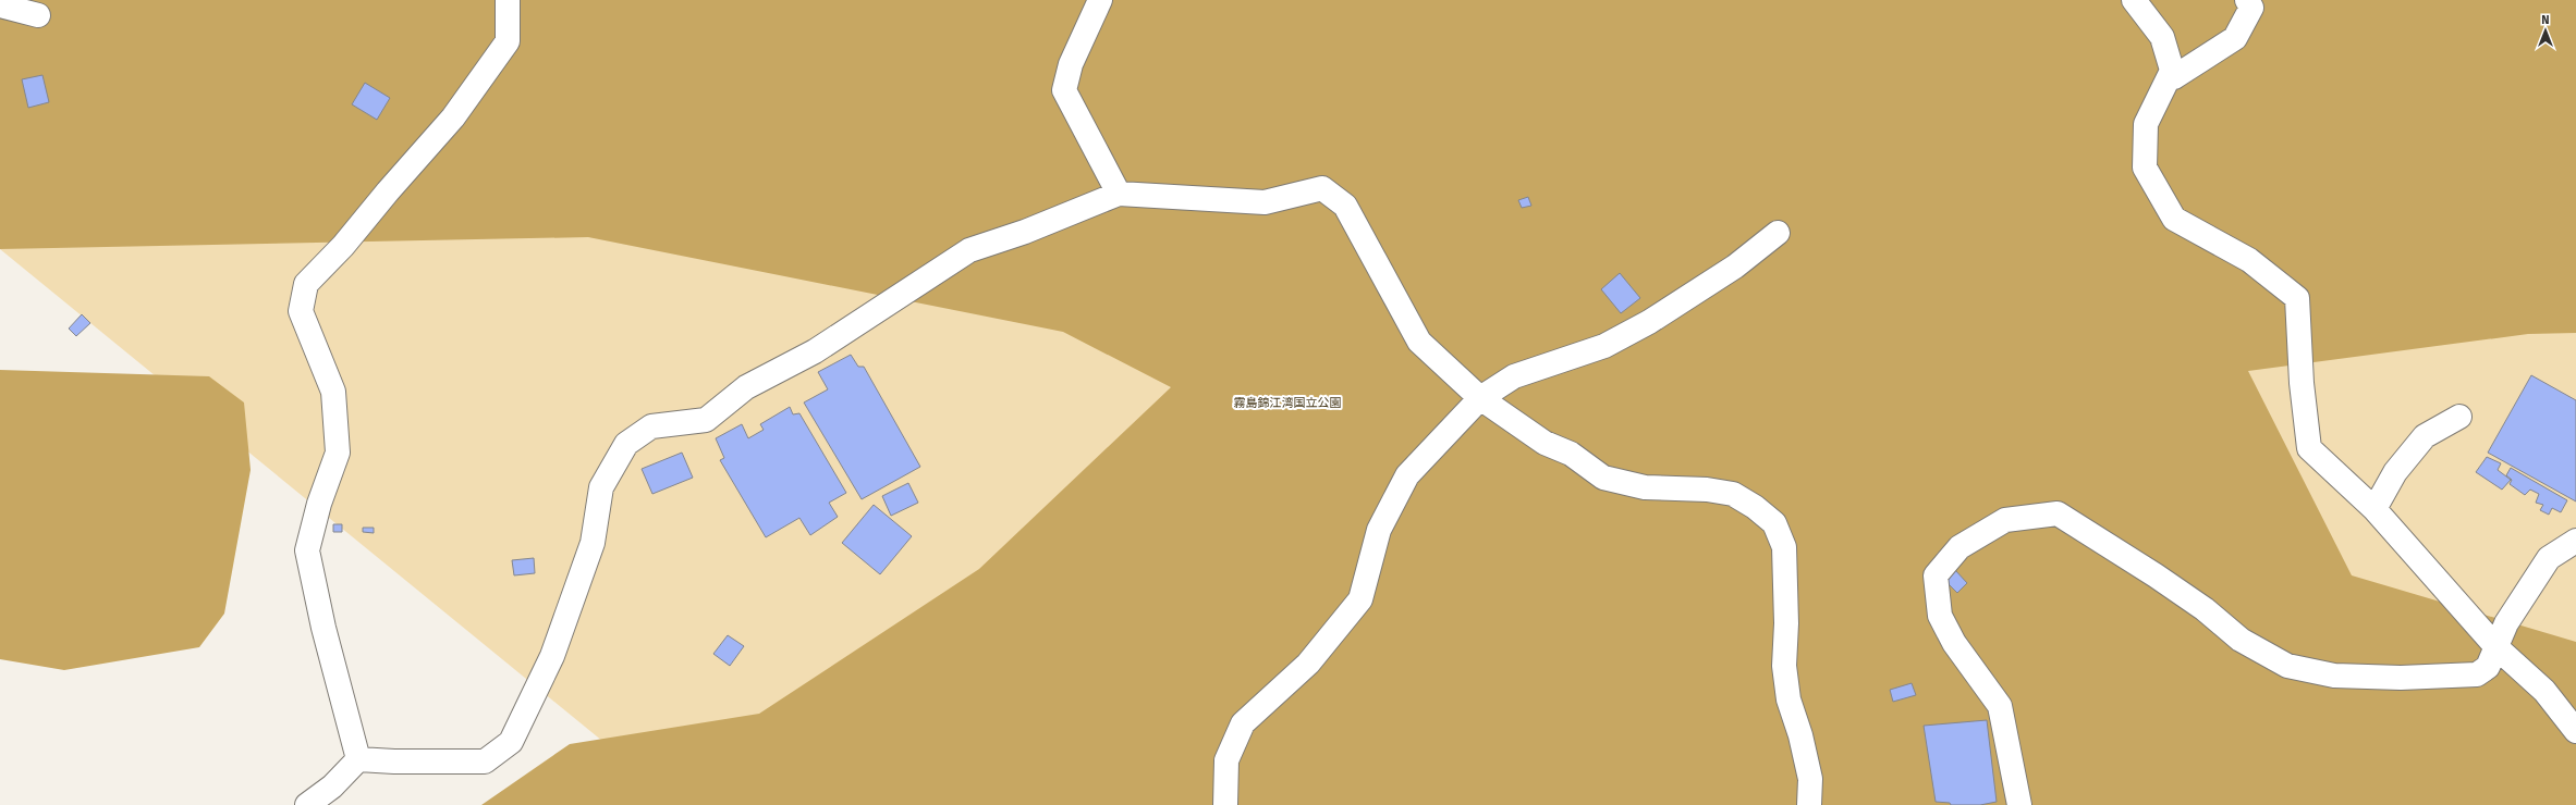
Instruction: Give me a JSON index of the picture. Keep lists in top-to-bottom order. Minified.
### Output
{"parks":["霧島錦江湾国立公園"],"north":"top"}
